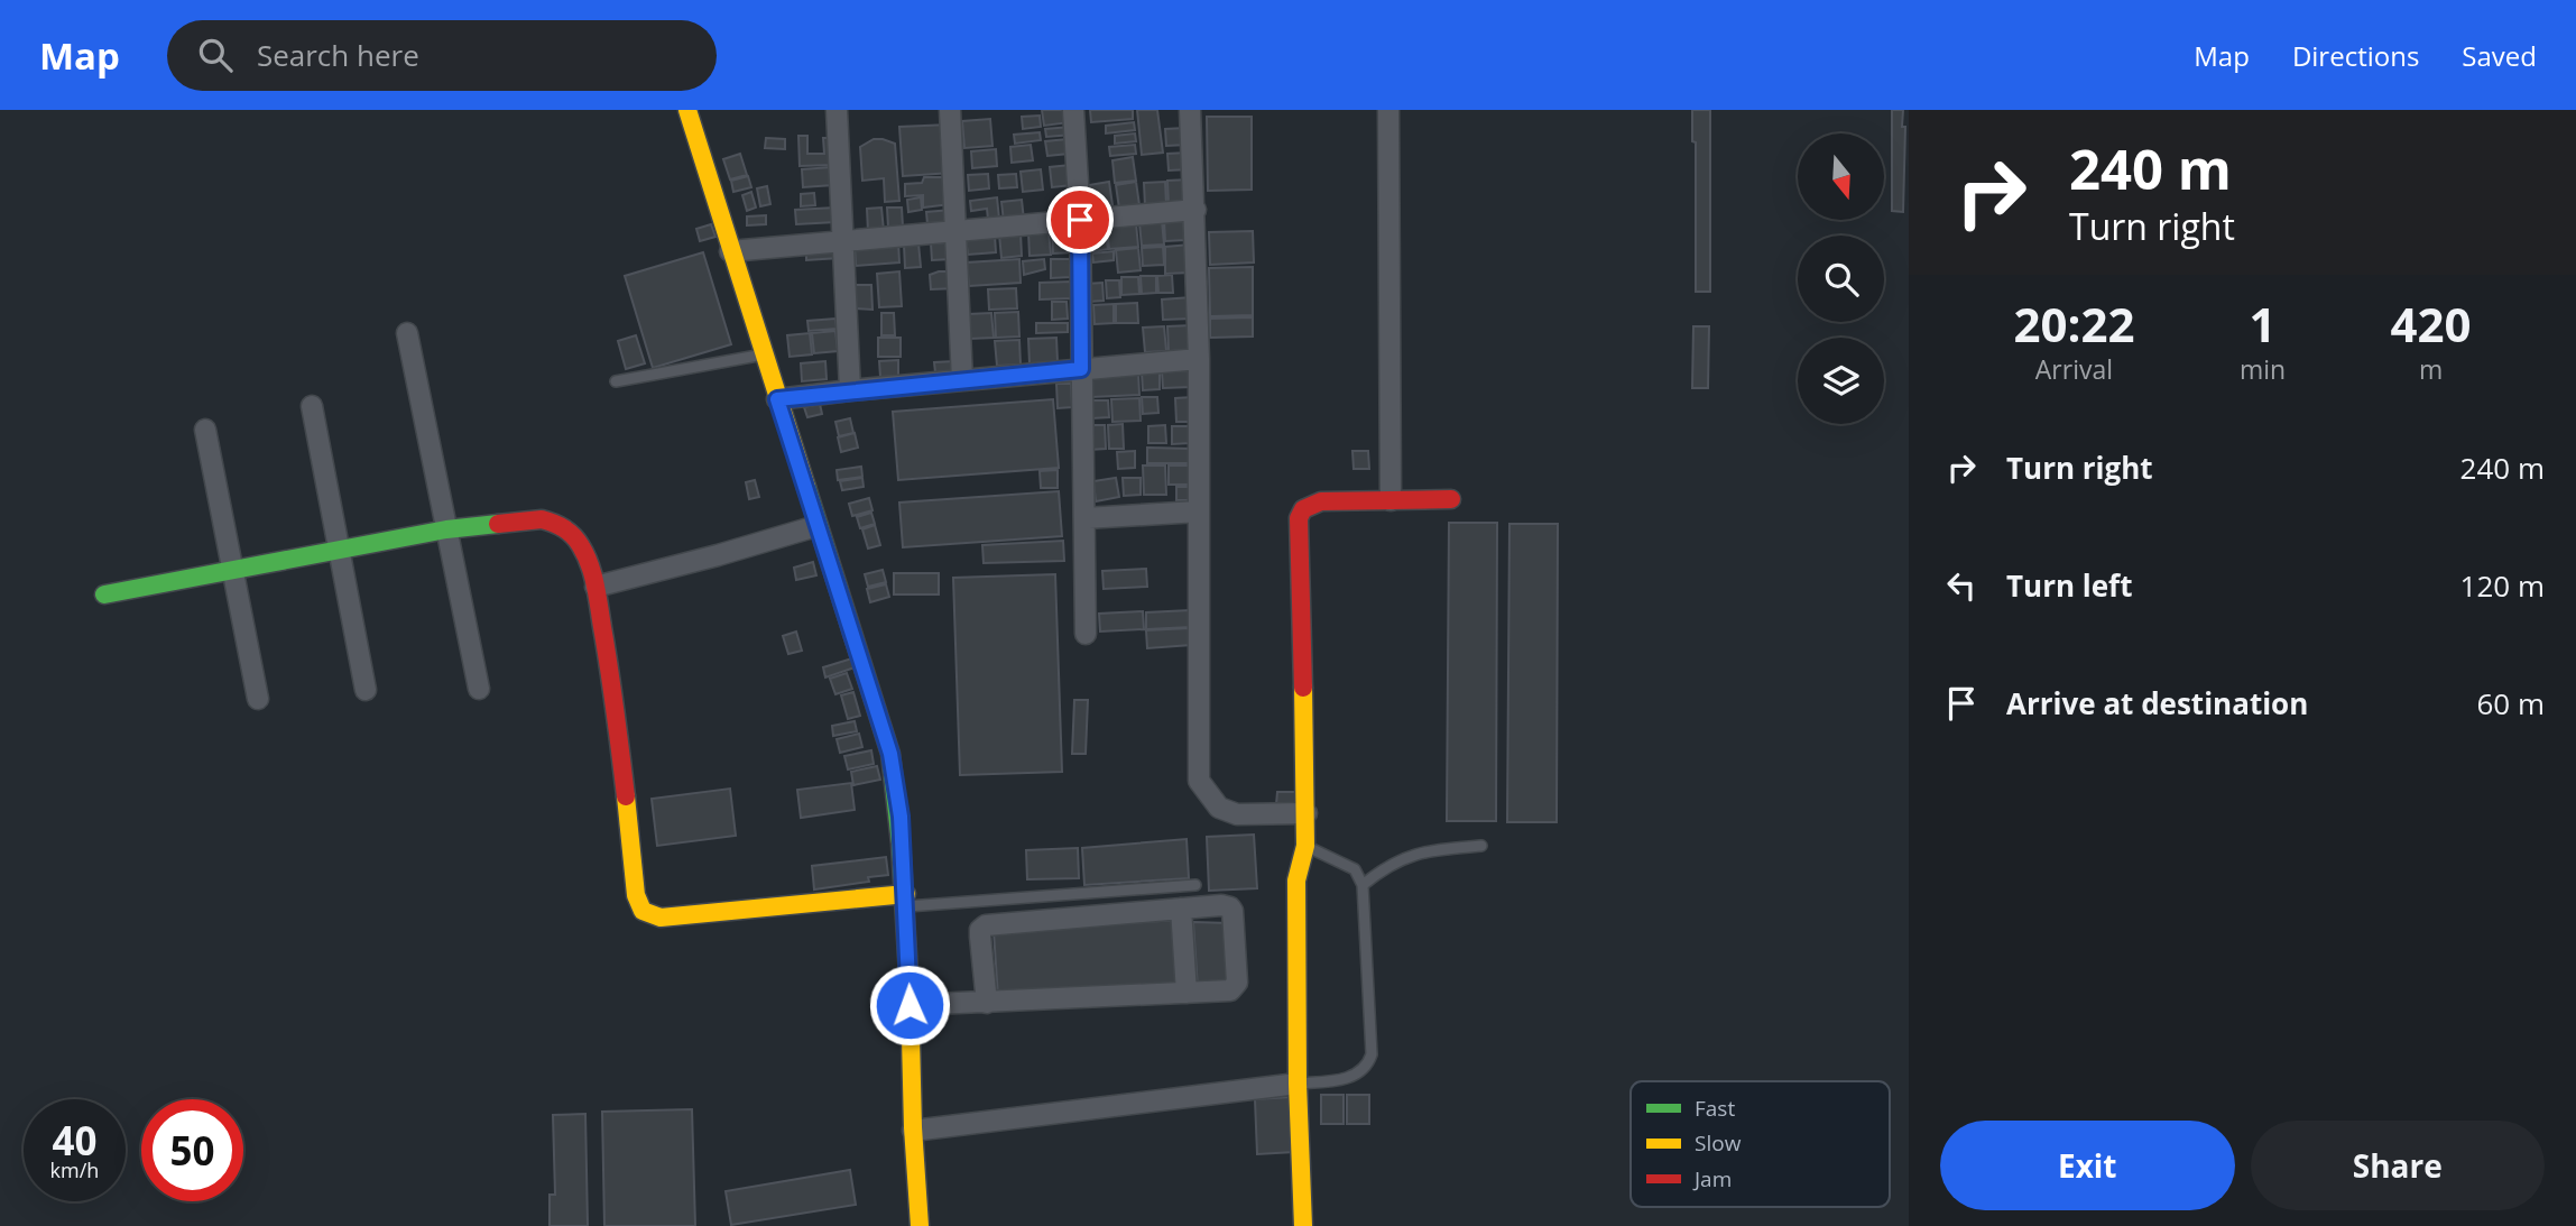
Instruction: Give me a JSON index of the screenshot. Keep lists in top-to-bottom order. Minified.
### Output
{"legend":["Fast","Slow","Jam"],"north":"bottom","page":{"header":"Map","search":"Search here","nav":["Map","Directions","Saved"],"turn":["240 m","Turn right"],"eta":["20:22","Arrival","1","min","420","m"],"list":[{"name":"Turn right","value":"240 m"},{"name":"Turn left","value":"120 m"},{"name":"Arrive at destination","value":"60 m"}],"speed":"40 km/h","limit":"50","buttons":["Exit","Share"]}}
